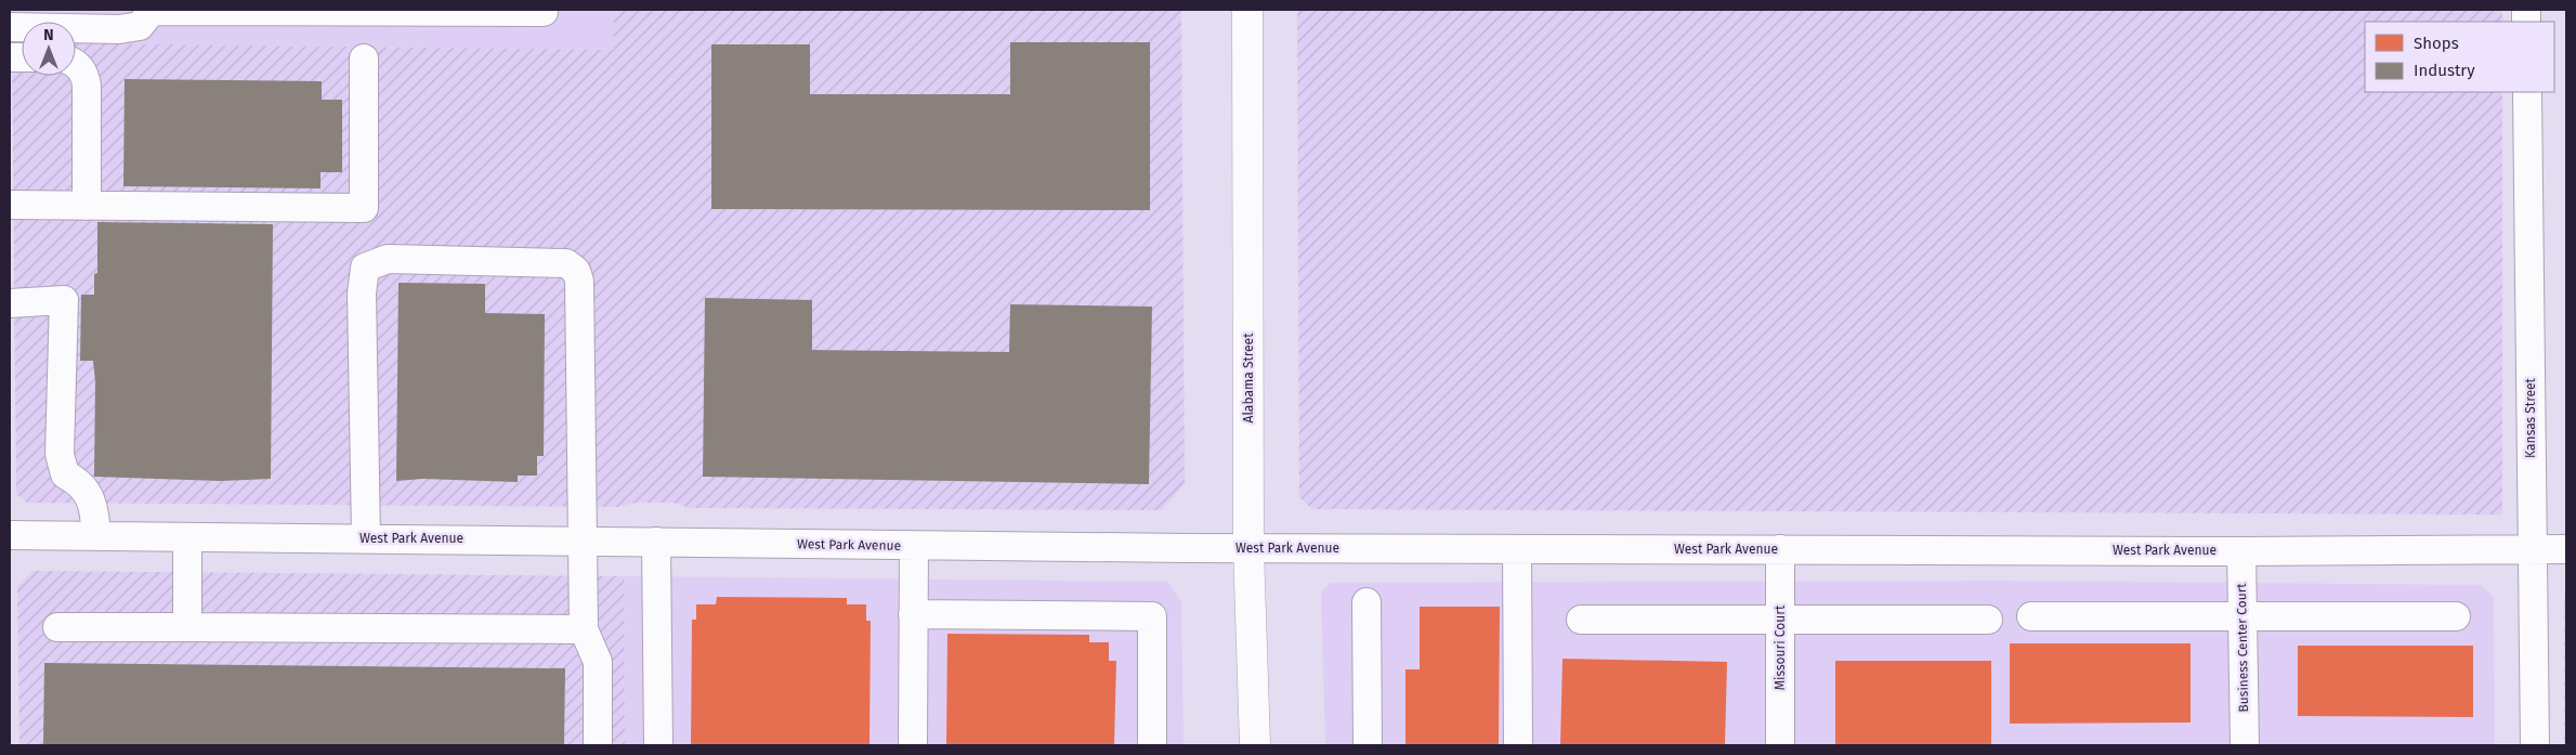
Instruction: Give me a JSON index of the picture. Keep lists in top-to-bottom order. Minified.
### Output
{"streets":{"main road":["Alabama Street"],"street":["Kansas Street","West Park Avenue","Missouri Court","Business Center Court"]},"crossings":[["Alabama Street","West Park Avenue"],["Kansas Street","West Park Avenue"],["West Park Avenue","Missouri Court"],["West Park Avenue","Business Center Court"]],"legend":["Shops","Industry"],"north":"top"}
